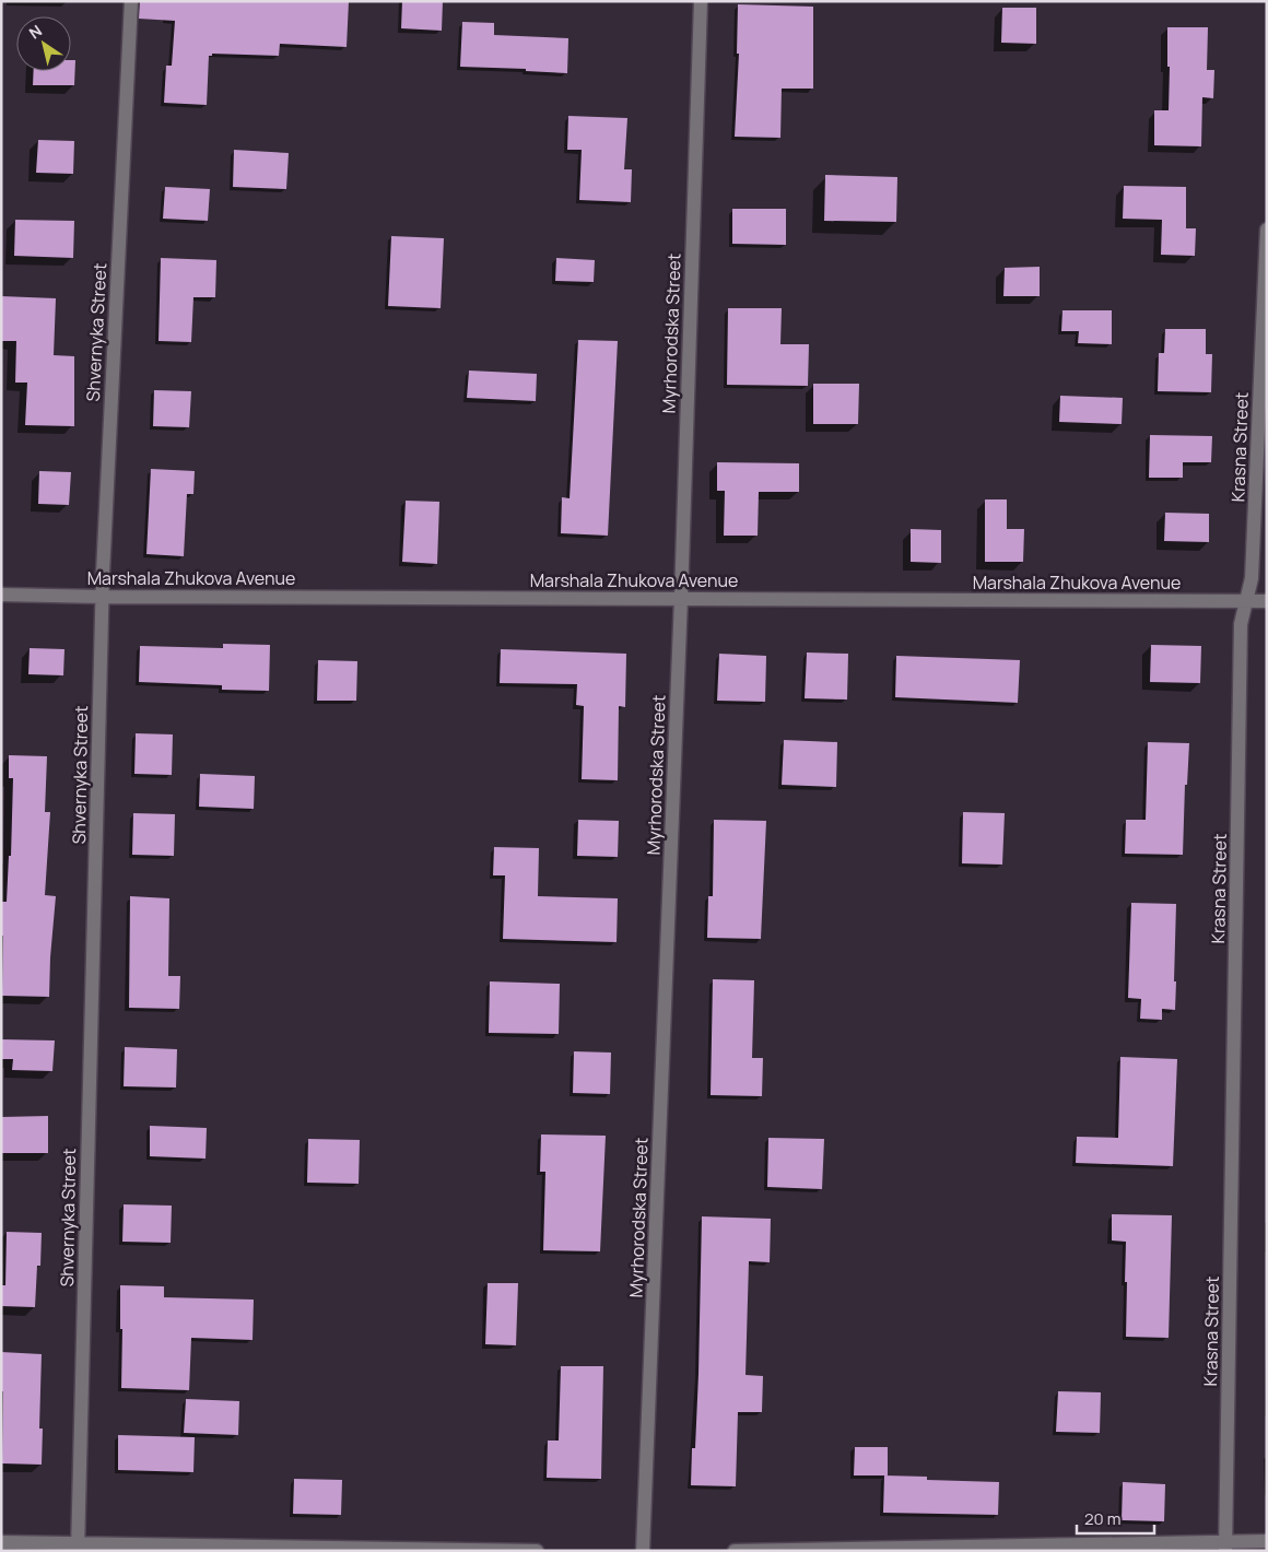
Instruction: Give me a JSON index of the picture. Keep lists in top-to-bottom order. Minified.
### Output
{"streets":{"street":["Shvernyka Street","Myrhorodska Street","Krasna Street","Marshala Zhukova Avenue"]},"crossings":[["Shvernyka Street","Marshala Zhukova Avenue"],["Myrhorodska Street","Marshala Zhukova Avenue"],["Krasna Street","Marshala Zhukova Avenue"]],"scale_bar":"20 m","north":"top left"}
